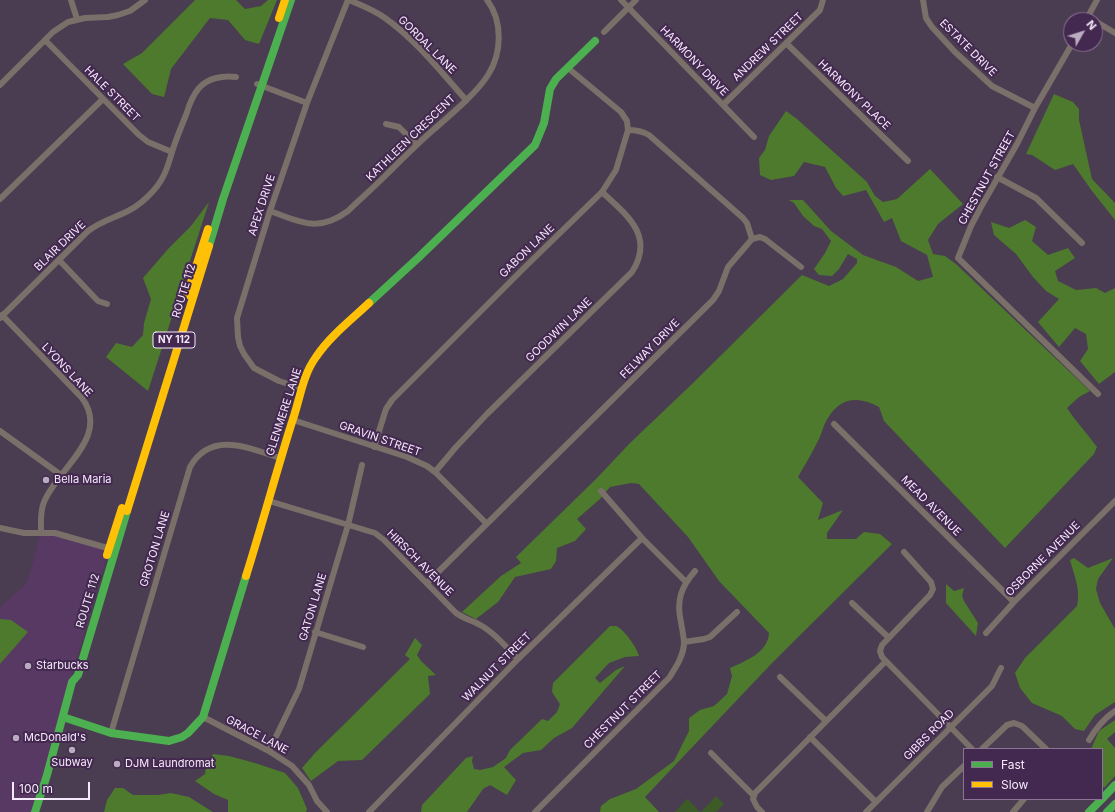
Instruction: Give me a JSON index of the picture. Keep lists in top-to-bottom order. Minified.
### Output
{"streets":{"main road":["ROUTE 112","NY 112","GLENMERE LANE"],"street":["GORDAL LANE","ANDREW STREET","ESTATE DRIVE","HARMONY DRIVE","HALE STREET","HARMONY PLACE","KATHLEEN CRESCENT","CHESTNUT STREET","APEX DRIVE","BLAIR DRIVE","GABON LANE","GOODWIN LANE","FELWAY DRIVE","LYONS LANE","GRAVIN STREET","MEAD AVENUE","GROTON LANE","OSBORNE AVENUE","HIRSCH AVENUE","GATON LANE","WALNUT STREET","GRACE LANE","GIBBS ROAD"]},"crossings":[["GORDAL LANE","KATHLEEN CRESCENT"],["GORDAL LANE","APEX DRIVE"],["ANDREW STREET","HARMONY DRIVE"],["ANDREW STREET","HARMONY PLACE"],["ESTATE DRIVE","CHESTNUT STREET"],["HALE STREET","BLAIR DRIVE"],["KATHLEEN CRESCENT","APEX DRIVE"],["APEX DRIVE","GLENMERE LANE"],["BLAIR DRIVE","LYONS LANE"],["GABON LANE","GOODWIN LANE"],["GABON LANE","GRAVIN STREET"],["ROUTE 112","GLENMERE LANE"],["GOODWIN LANE","GRAVIN STREET"],["FELWAY DRIVE","GRAVIN STREET"],["FELWAY DRIVE","HIRSCH AVENUE"],["GLENMERE LANE","GRAVIN STREET"],["GLENMERE LANE","GROTON LANE"],["GLENMERE LANE","HIRSCH AVENUE"],["GLENMERE LANE","GRACE LANE"],["MEAD AVENUE","OSBORNE AVENUE"],["HIRSCH AVENUE","GATON LANE"],["HIRSCH AVENUE","WALNUT STREET"],["GATON LANE","GRACE LANE"]],"places":["Bella Maria","Starbucks","McDonald's","Subway","DJM Laundromat"],"legend":["Fast","Slow"],"scale_bar":"100 m","north":"top right"}
